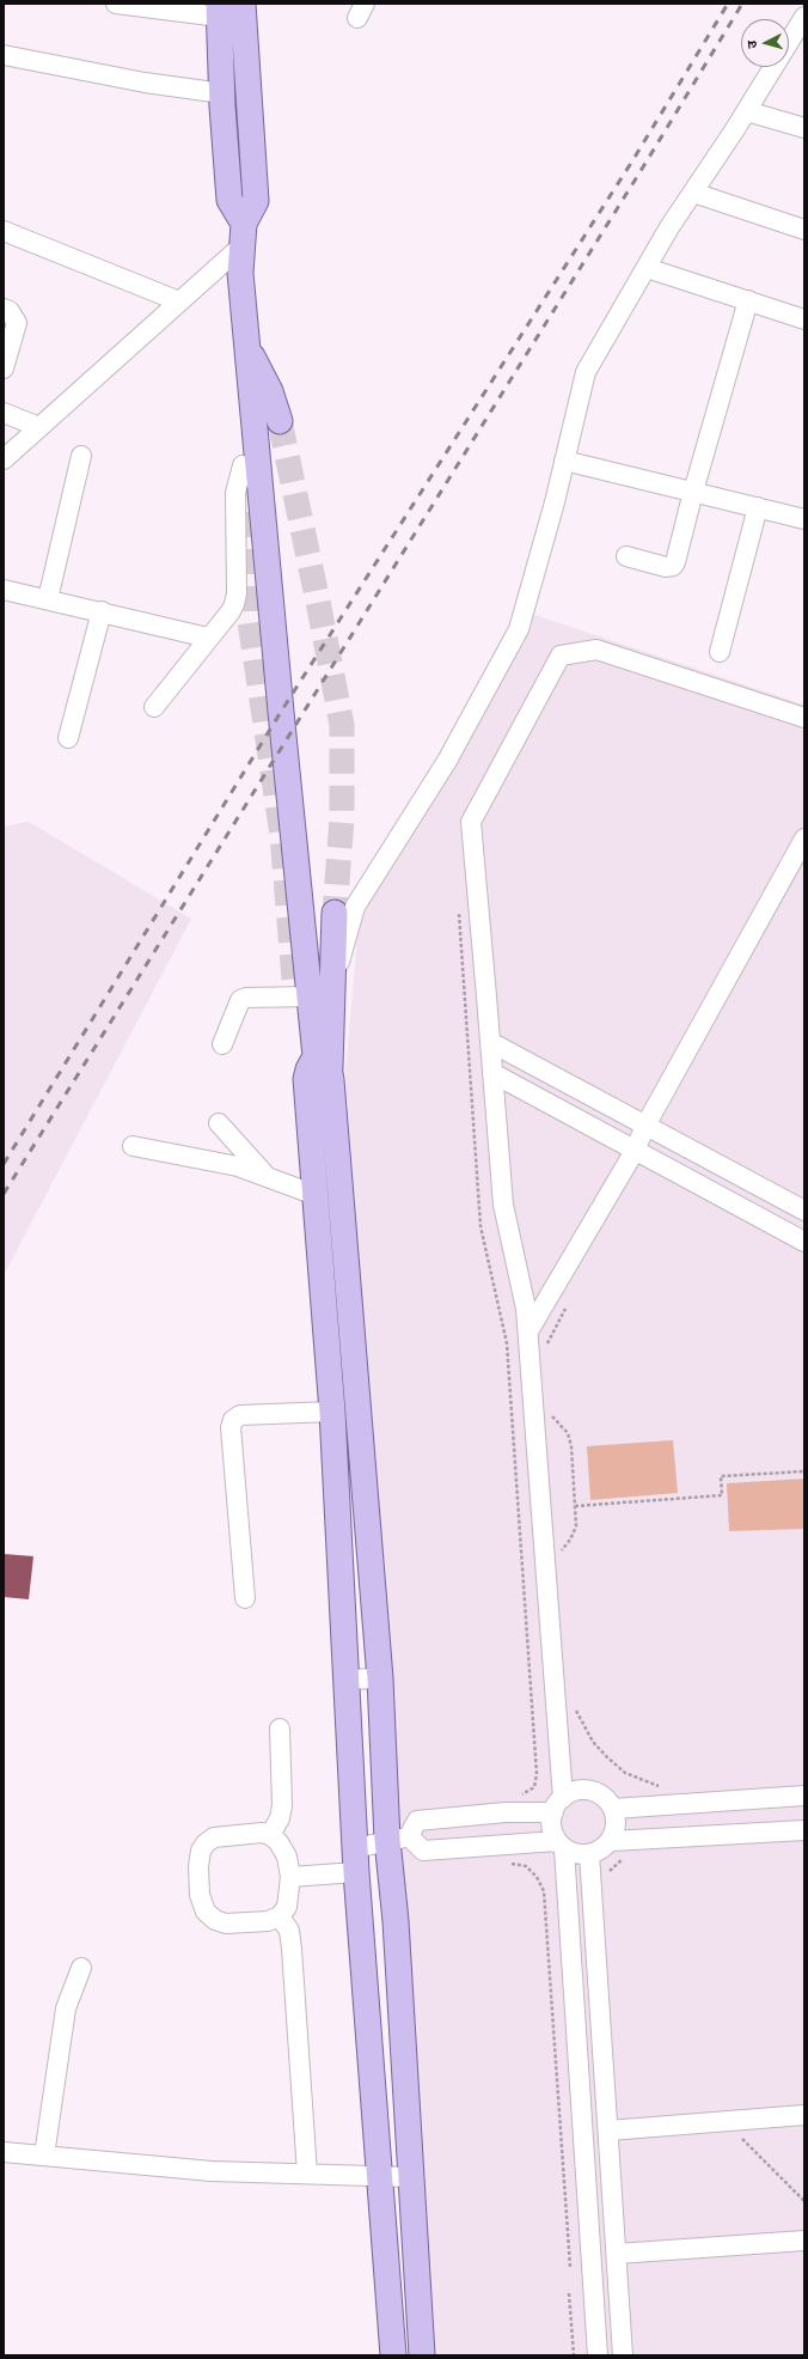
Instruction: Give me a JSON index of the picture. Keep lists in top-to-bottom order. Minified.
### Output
{"north":"left"}
